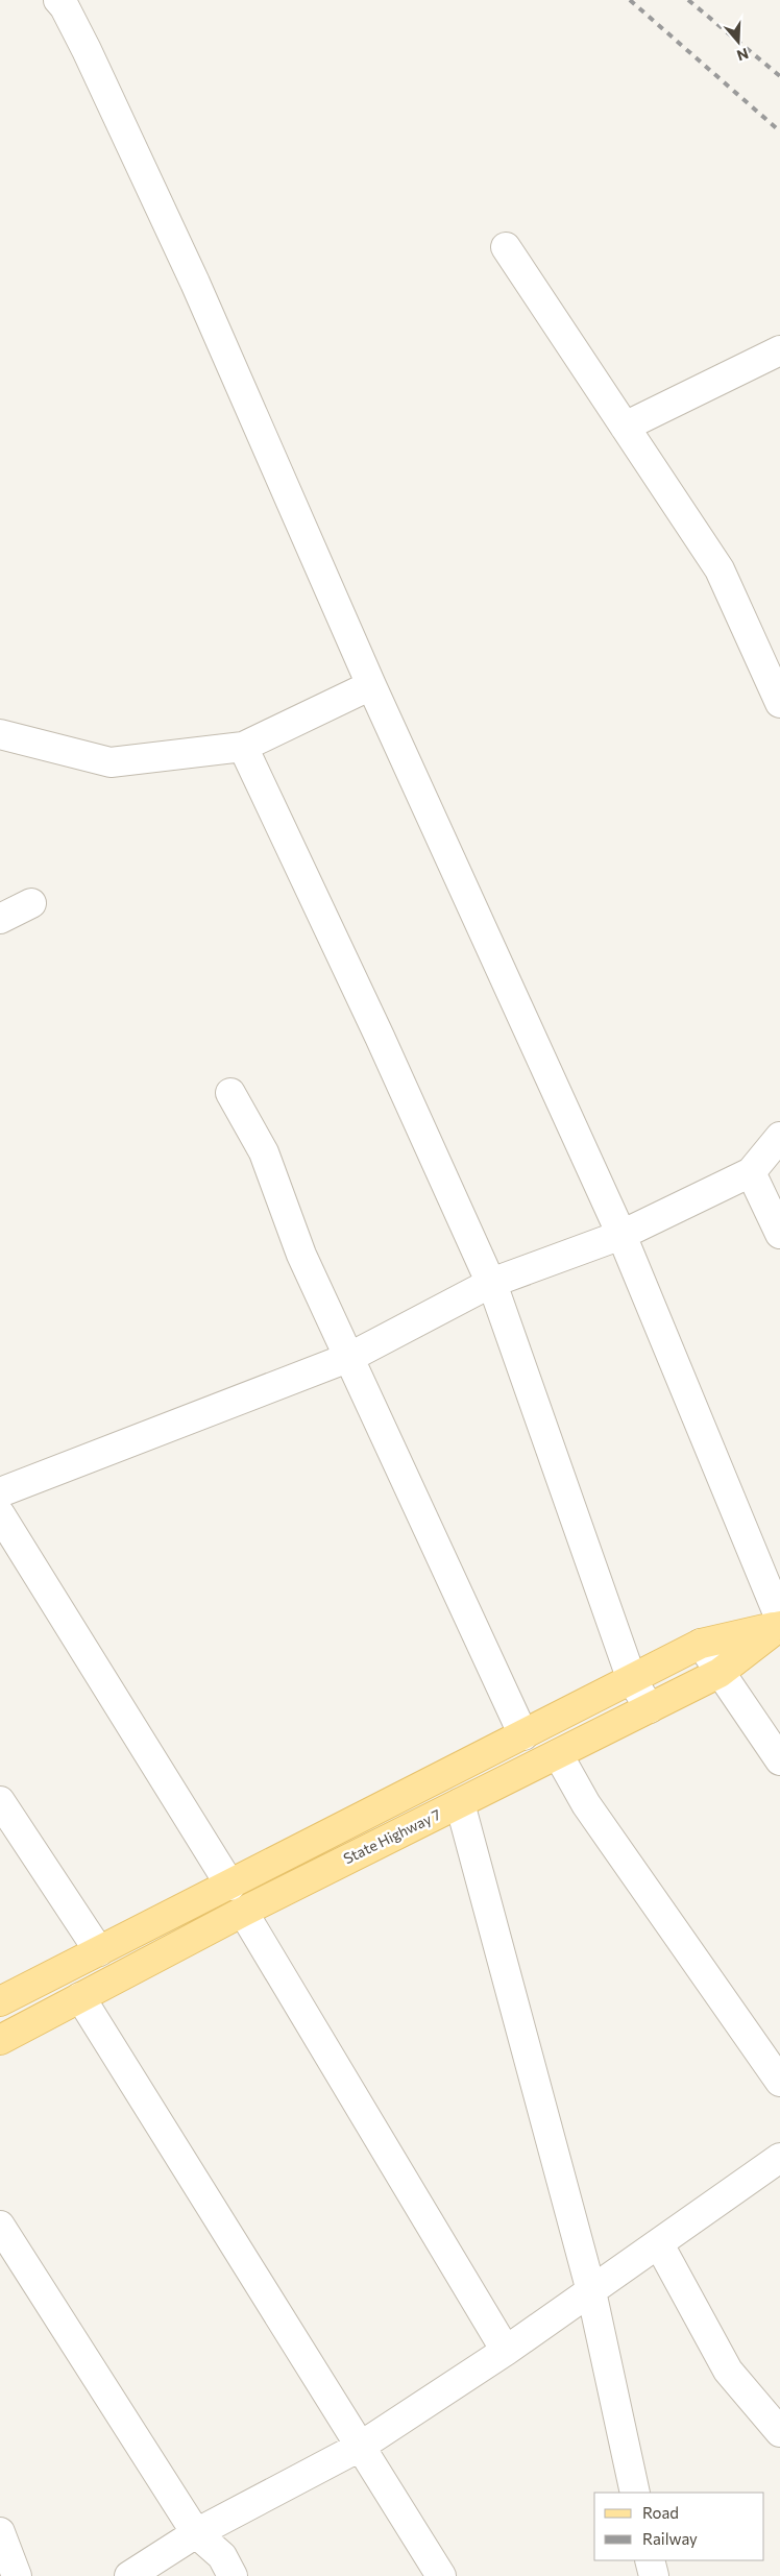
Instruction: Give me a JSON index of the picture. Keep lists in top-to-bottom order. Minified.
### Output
{"streets":{"main road":["State Highway 7"]},"legend":["Road","Railway"],"north":"bottom"}
